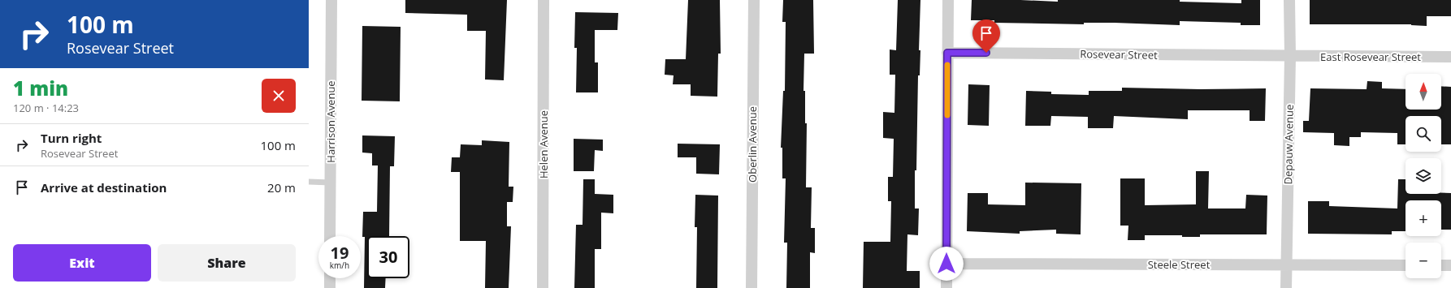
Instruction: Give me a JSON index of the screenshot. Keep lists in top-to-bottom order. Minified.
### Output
{"streets":{"street":["Rosevear Street","East Rosevear Street","Harrison Avenue","Helen Avenue","Oberlin Avenue","Depauw Avenue","Steele Street"]},"crossings":[["Rosevear Street","East Rosevear Street"],["Rosevear Street","Depauw Avenue"],["East Rosevear Street","Depauw Avenue"],["Depauw Avenue","Steele Street"]],"north":"top","page":{"turn":["100 m","Rosevear Street"],"heading":["1 min","120 m · 14:23"],"map_buttons":["+","−"],"list":[{"name":"Turn right","note":"Rosevear Street","value":"100 m"},{"name":"Arrive at destination","value":"20 m"}],"speed":"19 km/h","limit":"30","buttons":["Exit","Share"]}}
